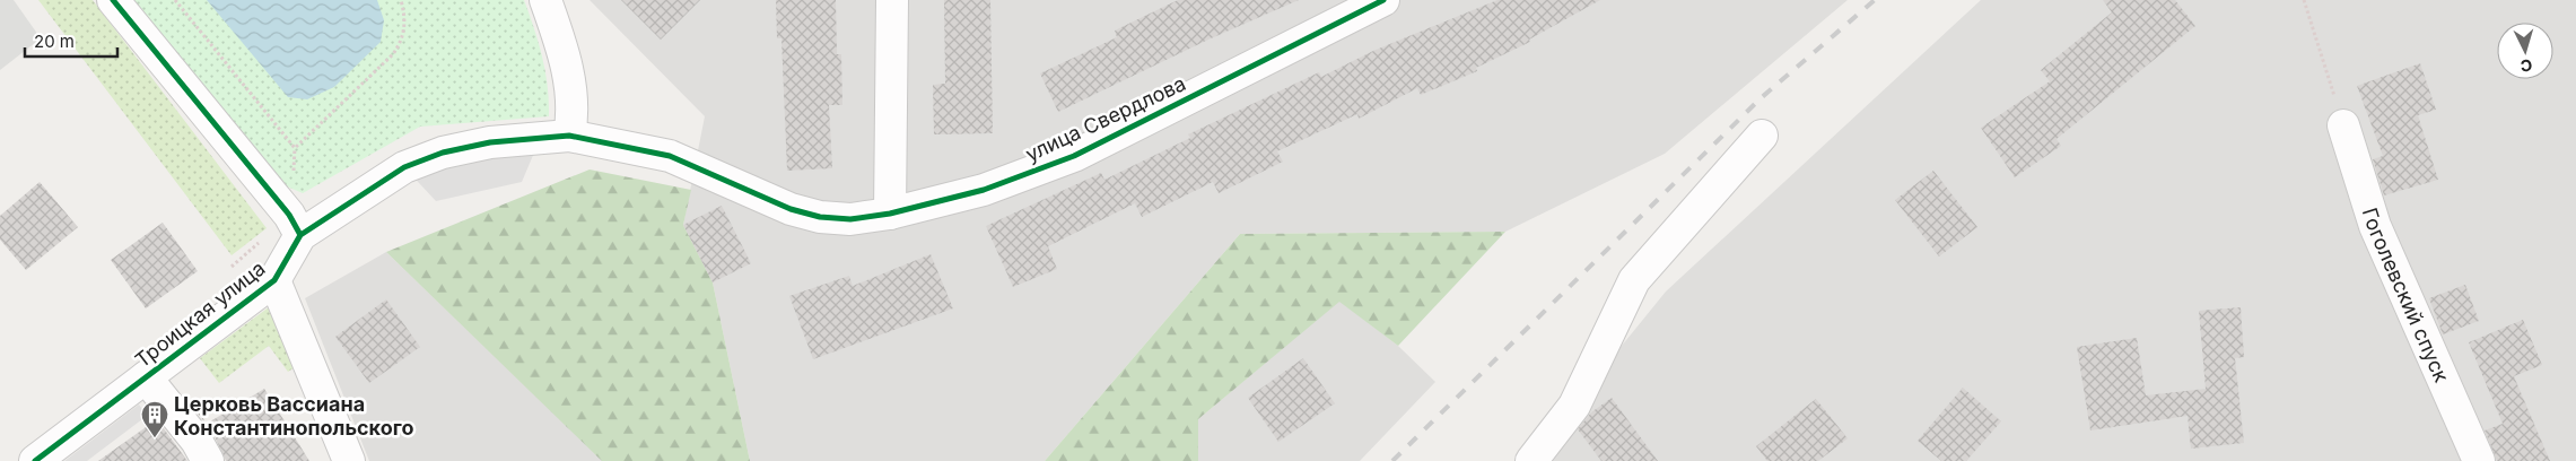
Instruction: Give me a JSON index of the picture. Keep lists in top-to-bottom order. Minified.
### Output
{"streets":{"street":["улица Свердлова","Гоголевский спуск","Троицкая улица"]},"crossings":[["улица Свердлова","Троицкая улица"]],"places":{"building":["Церковь Вассиана Константинопольского"]},"scale_bar":"20 m","north":"bottom"}
